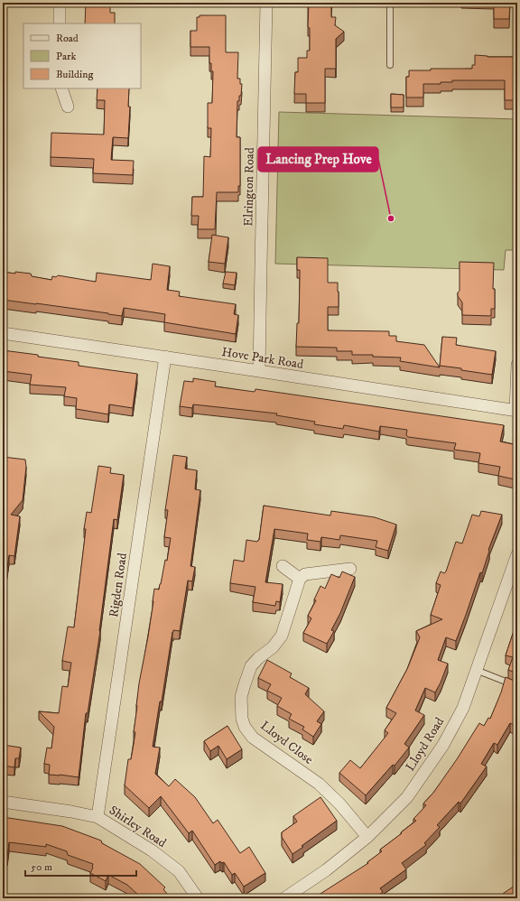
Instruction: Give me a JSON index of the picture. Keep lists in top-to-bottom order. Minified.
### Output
{"streets":{"street":["Elrington Road","Hove Park Road","Rigden Road","Lloyd Close","Lloyd Road","Shirley Road"]},"crossings":[["Elrington Road","Hove Park Road"],["Hove Park Road","Rigden Road"],["Rigden Road","Shirley Road"],["Lloyd Close","Lloyd Road"]],"places":["Lancing Prep Hove"],"legend":["Road","Park","Building"],"scale_bar":"50 m"}
